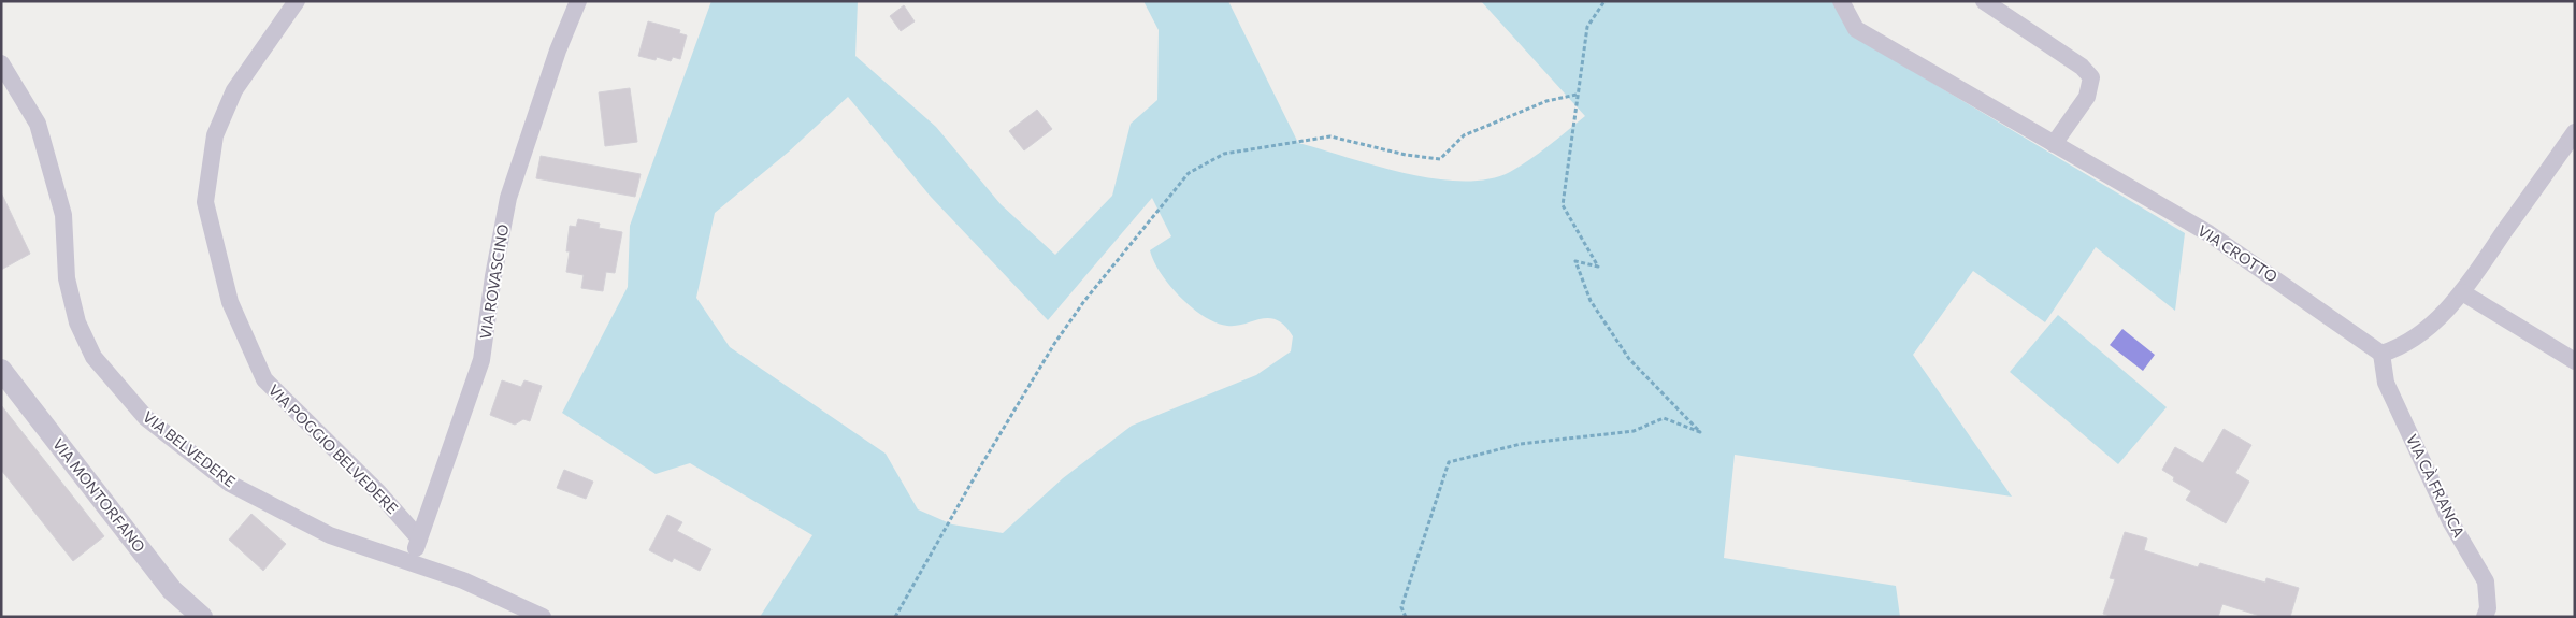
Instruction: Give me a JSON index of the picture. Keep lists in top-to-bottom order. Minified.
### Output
{"streets":{"street":["VIA CROTTO","VIA ROVASCINO","VIA BELVEDERE","VIA POGGIO BELVEDERE","VIA CÀ FRANCA","VIA MONTORFANO"]},"crossings":[["VIA CROTTO","VIA CÀ FRANCA"],["VIA ROVASCINO","VIA BELVEDERE"],["VIA ROVASCINO","VIA POGGIO BELVEDERE"]]}
